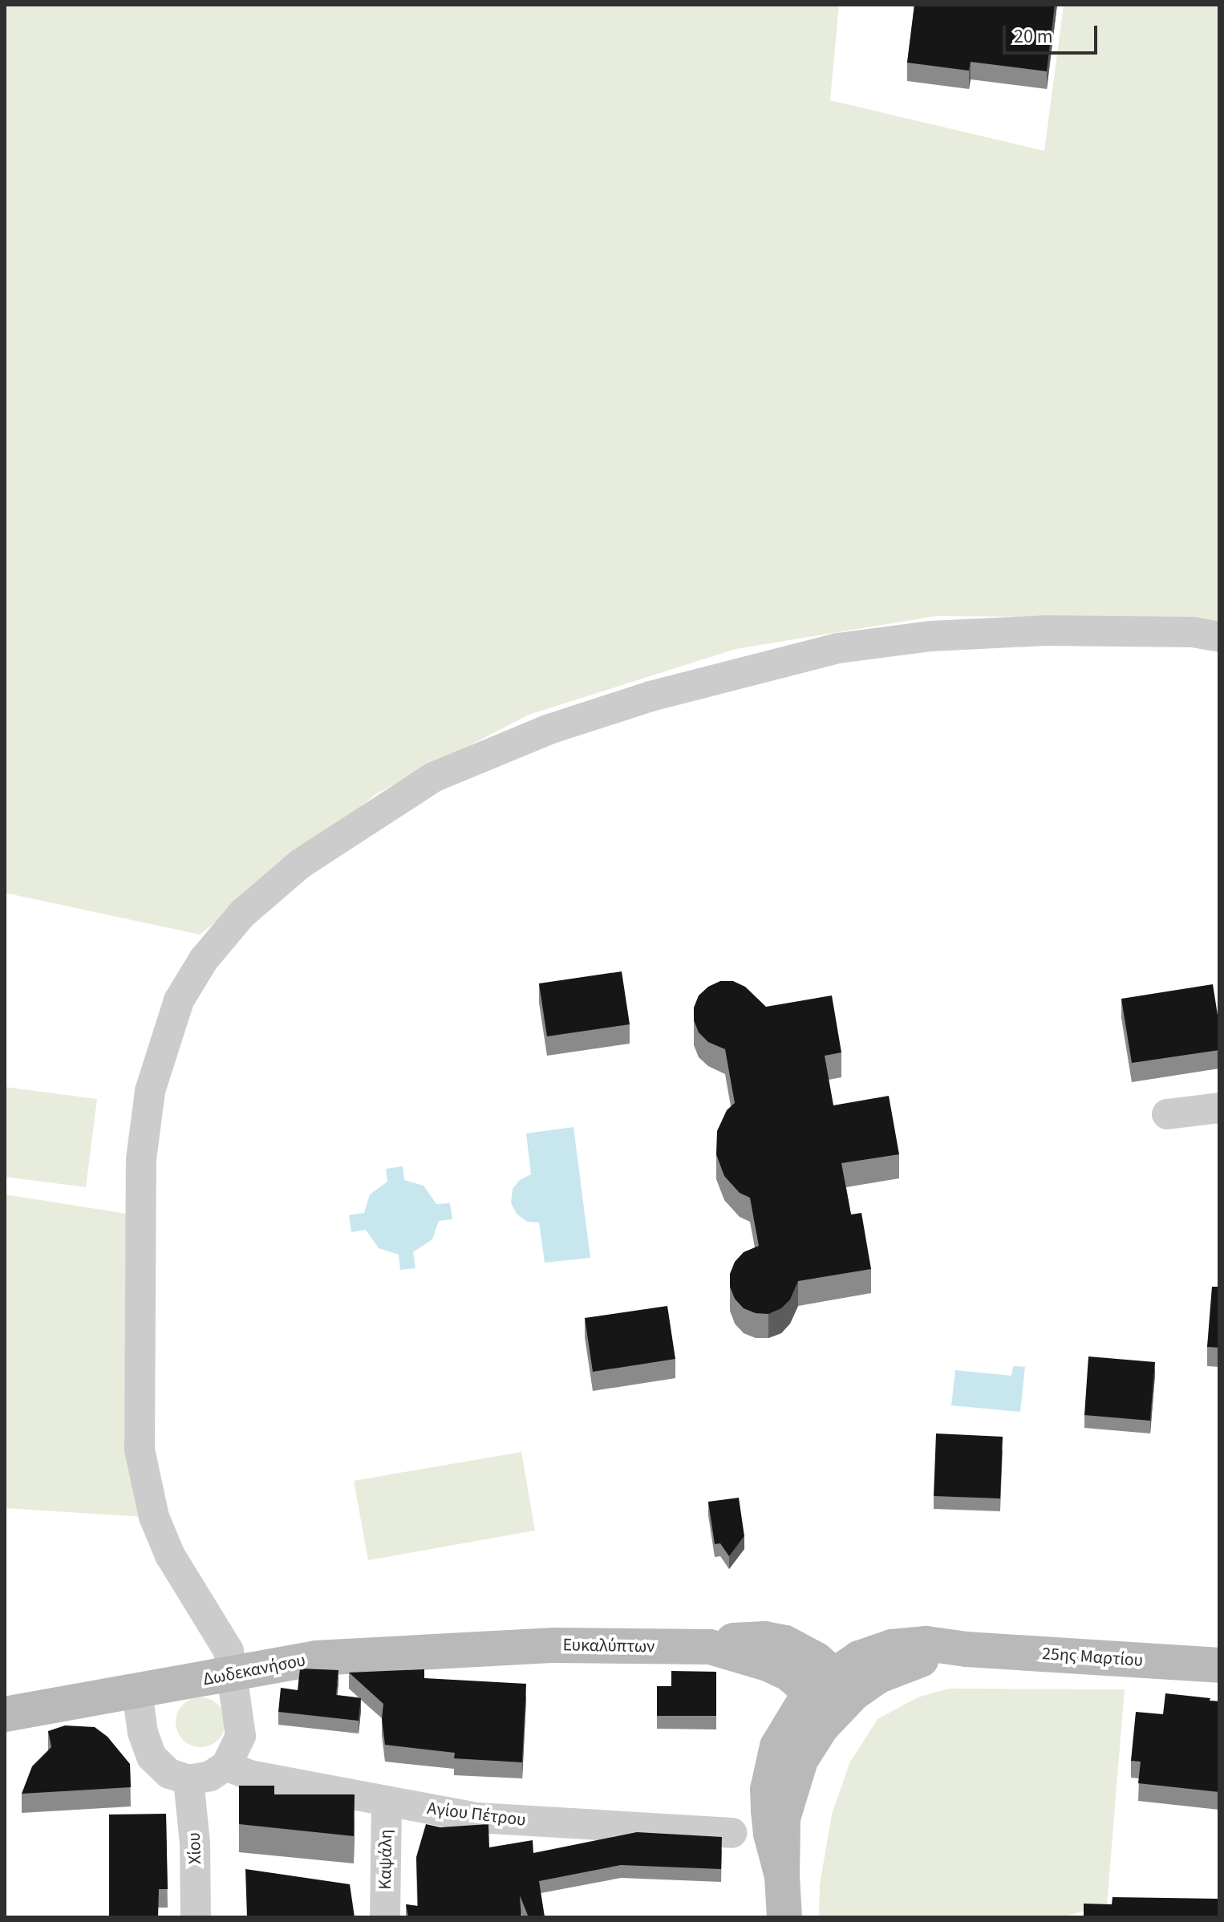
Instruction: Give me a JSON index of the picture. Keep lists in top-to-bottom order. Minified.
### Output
{"streets":{"main road":["Ευκαλύπτων","25ης Μαρτίου","Δωδεκανήσου"],"street":["Αγίου Πέτρου","Χίου","Καψάλη"]},"crossings":[["Ευκαλύπτων","25ης Μαρτίου"],["Ευκαλύπτων","Δωδεκανήσου"],["Δωδεκανήσου","Αγίου Πέτρου"],["Δωδεκανήσου","Χίου"],["Αγίου Πέτρου","Χίου"],["Αγίου Πέτρου","Καψάλη"]],"scale_bar":"20 m"}
